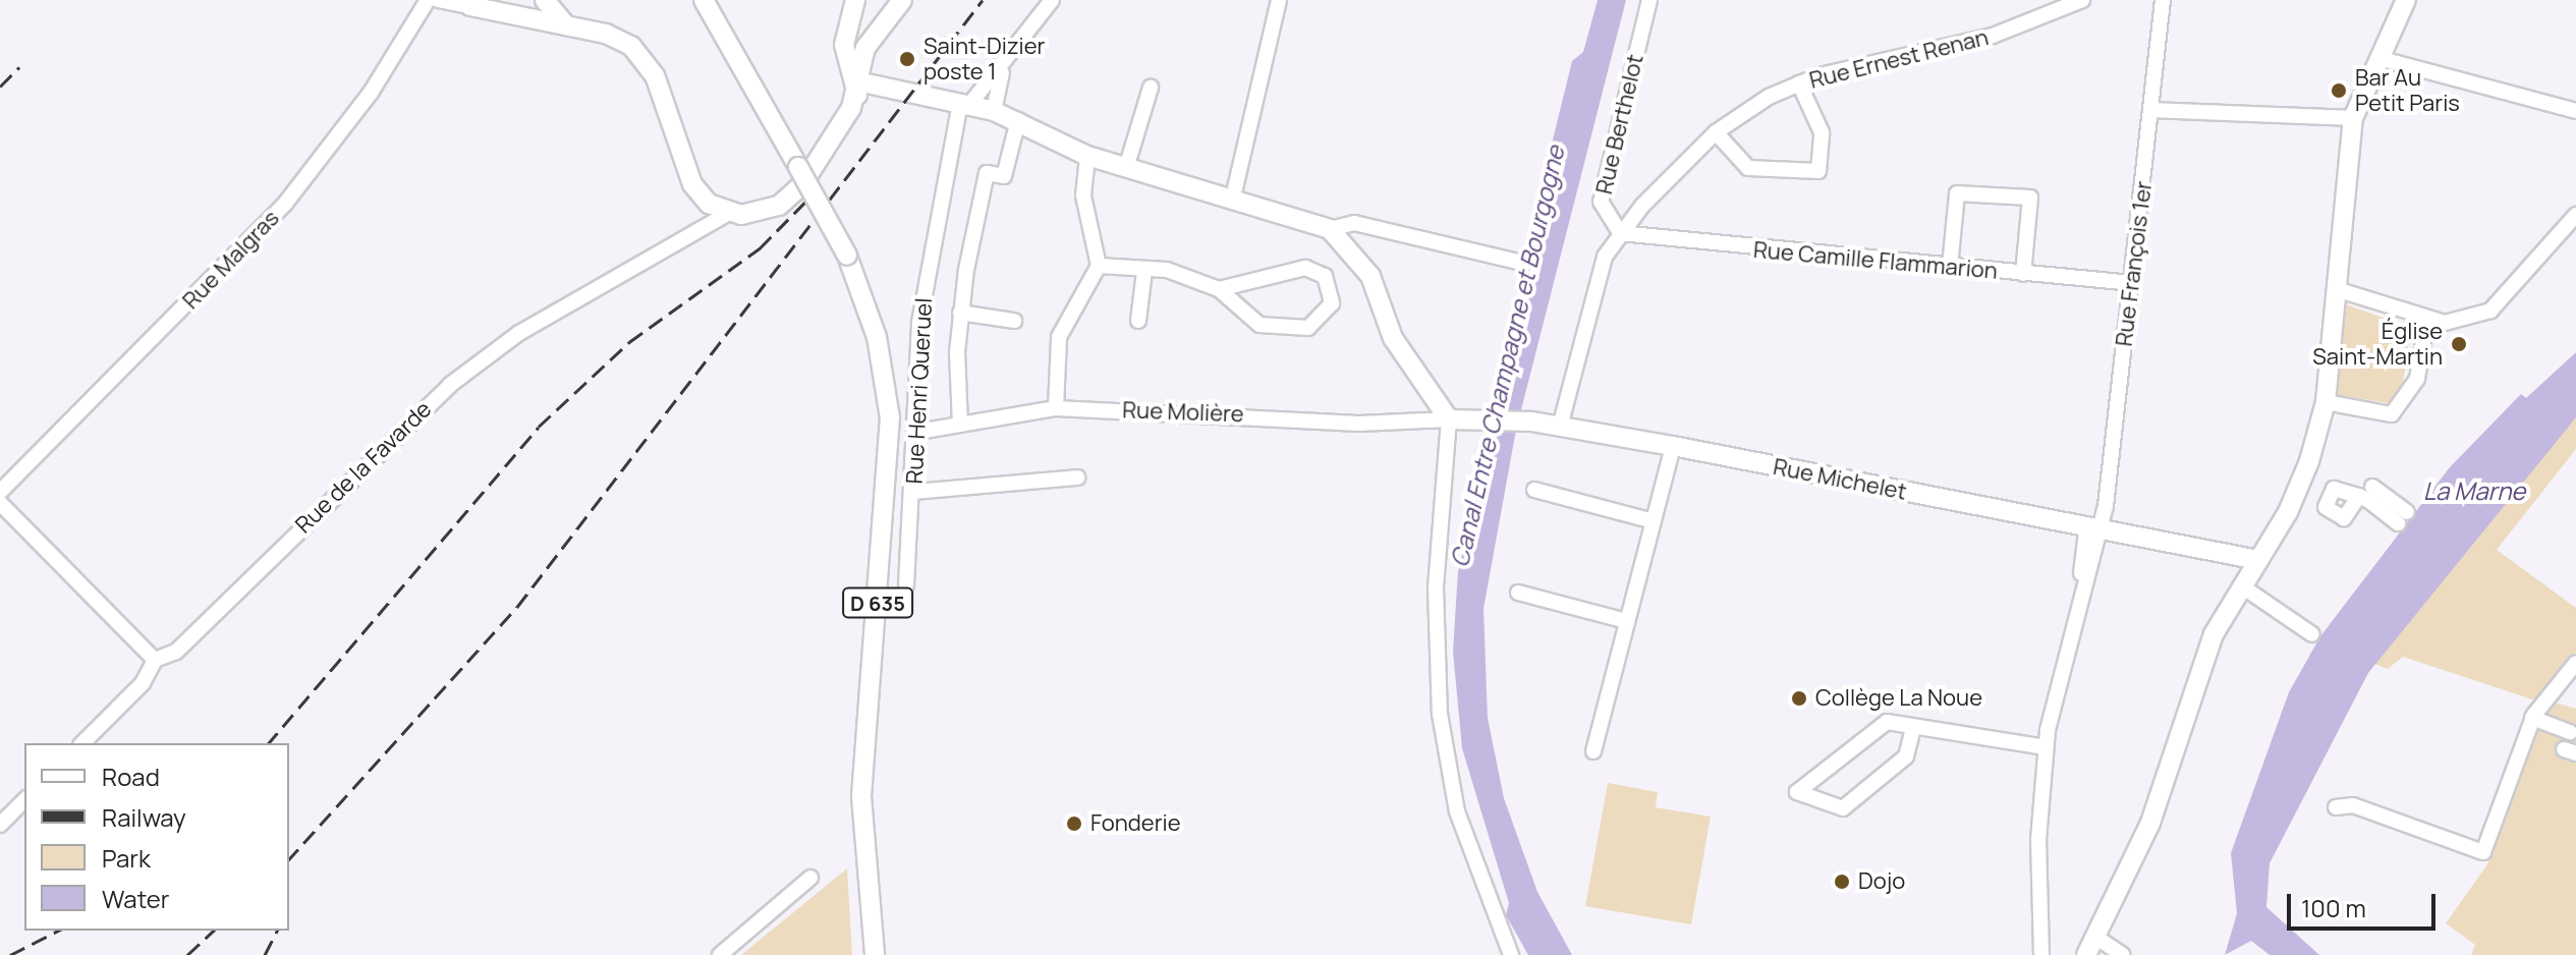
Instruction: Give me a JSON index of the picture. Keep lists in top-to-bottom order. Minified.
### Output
{"streets":{"main road":["Rue Michelet","D 635"],"street":["Rue Ernest Renan","Rue Berthelot","Rue Malgras","Rue Camille Flammarion","Rue François 1er","Rue Henri Queruel","Rue Molière","Rue de la Favarde"]},"crossings":[["Rue Ernest Renan","Rue Berthelot"],["Rue Ernest Renan","Rue Camille Flammarion"],["Rue Berthelot","Rue Camille Flammarion"],["Rue Camille Flammarion","Rue François 1er"],["Rue François 1er","Rue Michelet"],["Rue Henri Queruel","Rue Molière"],["Rue Molière","Rue Michelet"]],"water":["Canal Entre Champagne et Bourgogne","La Marne"],"places":["Saint-Dizier poste 1","Bar Au Petit Paris","Église Saint-Martin","Collège La Noue","Fonderie","Dojo"],"legend":["Road","Railway","Park","Water"],"scale_bar":"100 m"}
